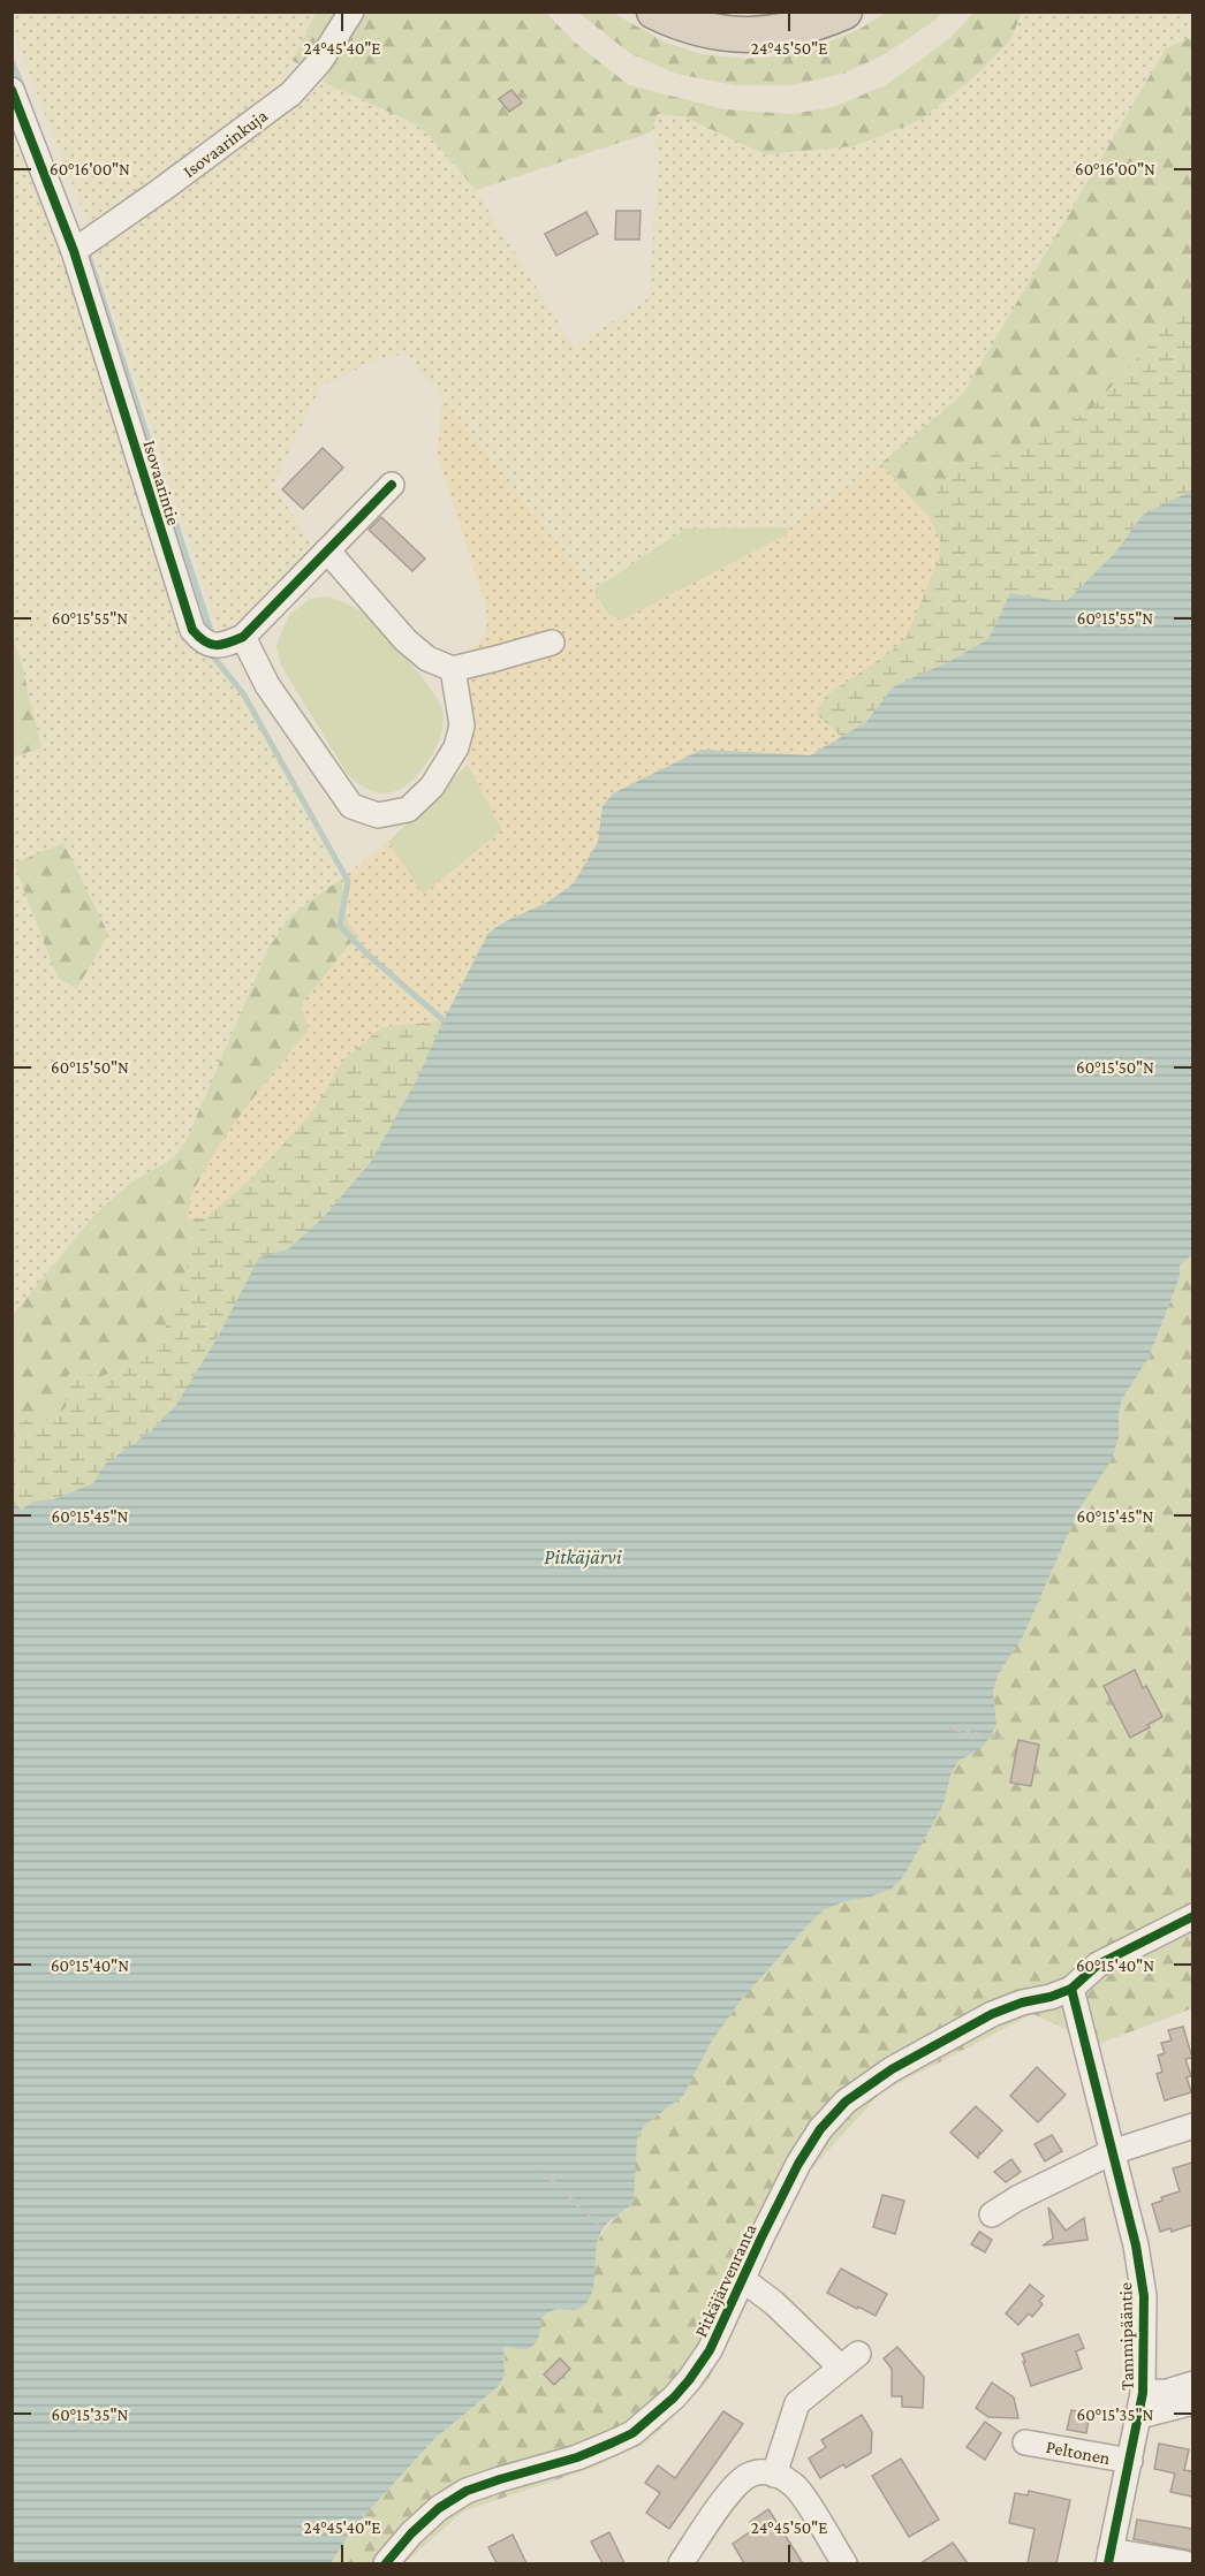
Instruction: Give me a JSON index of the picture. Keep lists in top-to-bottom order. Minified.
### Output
{"streets":{"street":["Isovaarinkuja","Isovaarintie","Pitkäjärvenranta","Tammipääntie","Peltonen"]},"crossings":[["Isovaarinkuja","Isovaarintie"],["Pitkäjärvenranta","Tammipääntie"],["Tammipääntie","Peltonen"]],"water":["Pitkäjärvi"],"coordinates":["24°45'40\"E","24°45'50\"E","60°16'00\"N","60°15'55\"N","60°15'50\"N","60°15'45\"N","60°15'40\"N","60°15'35\"N"]}
